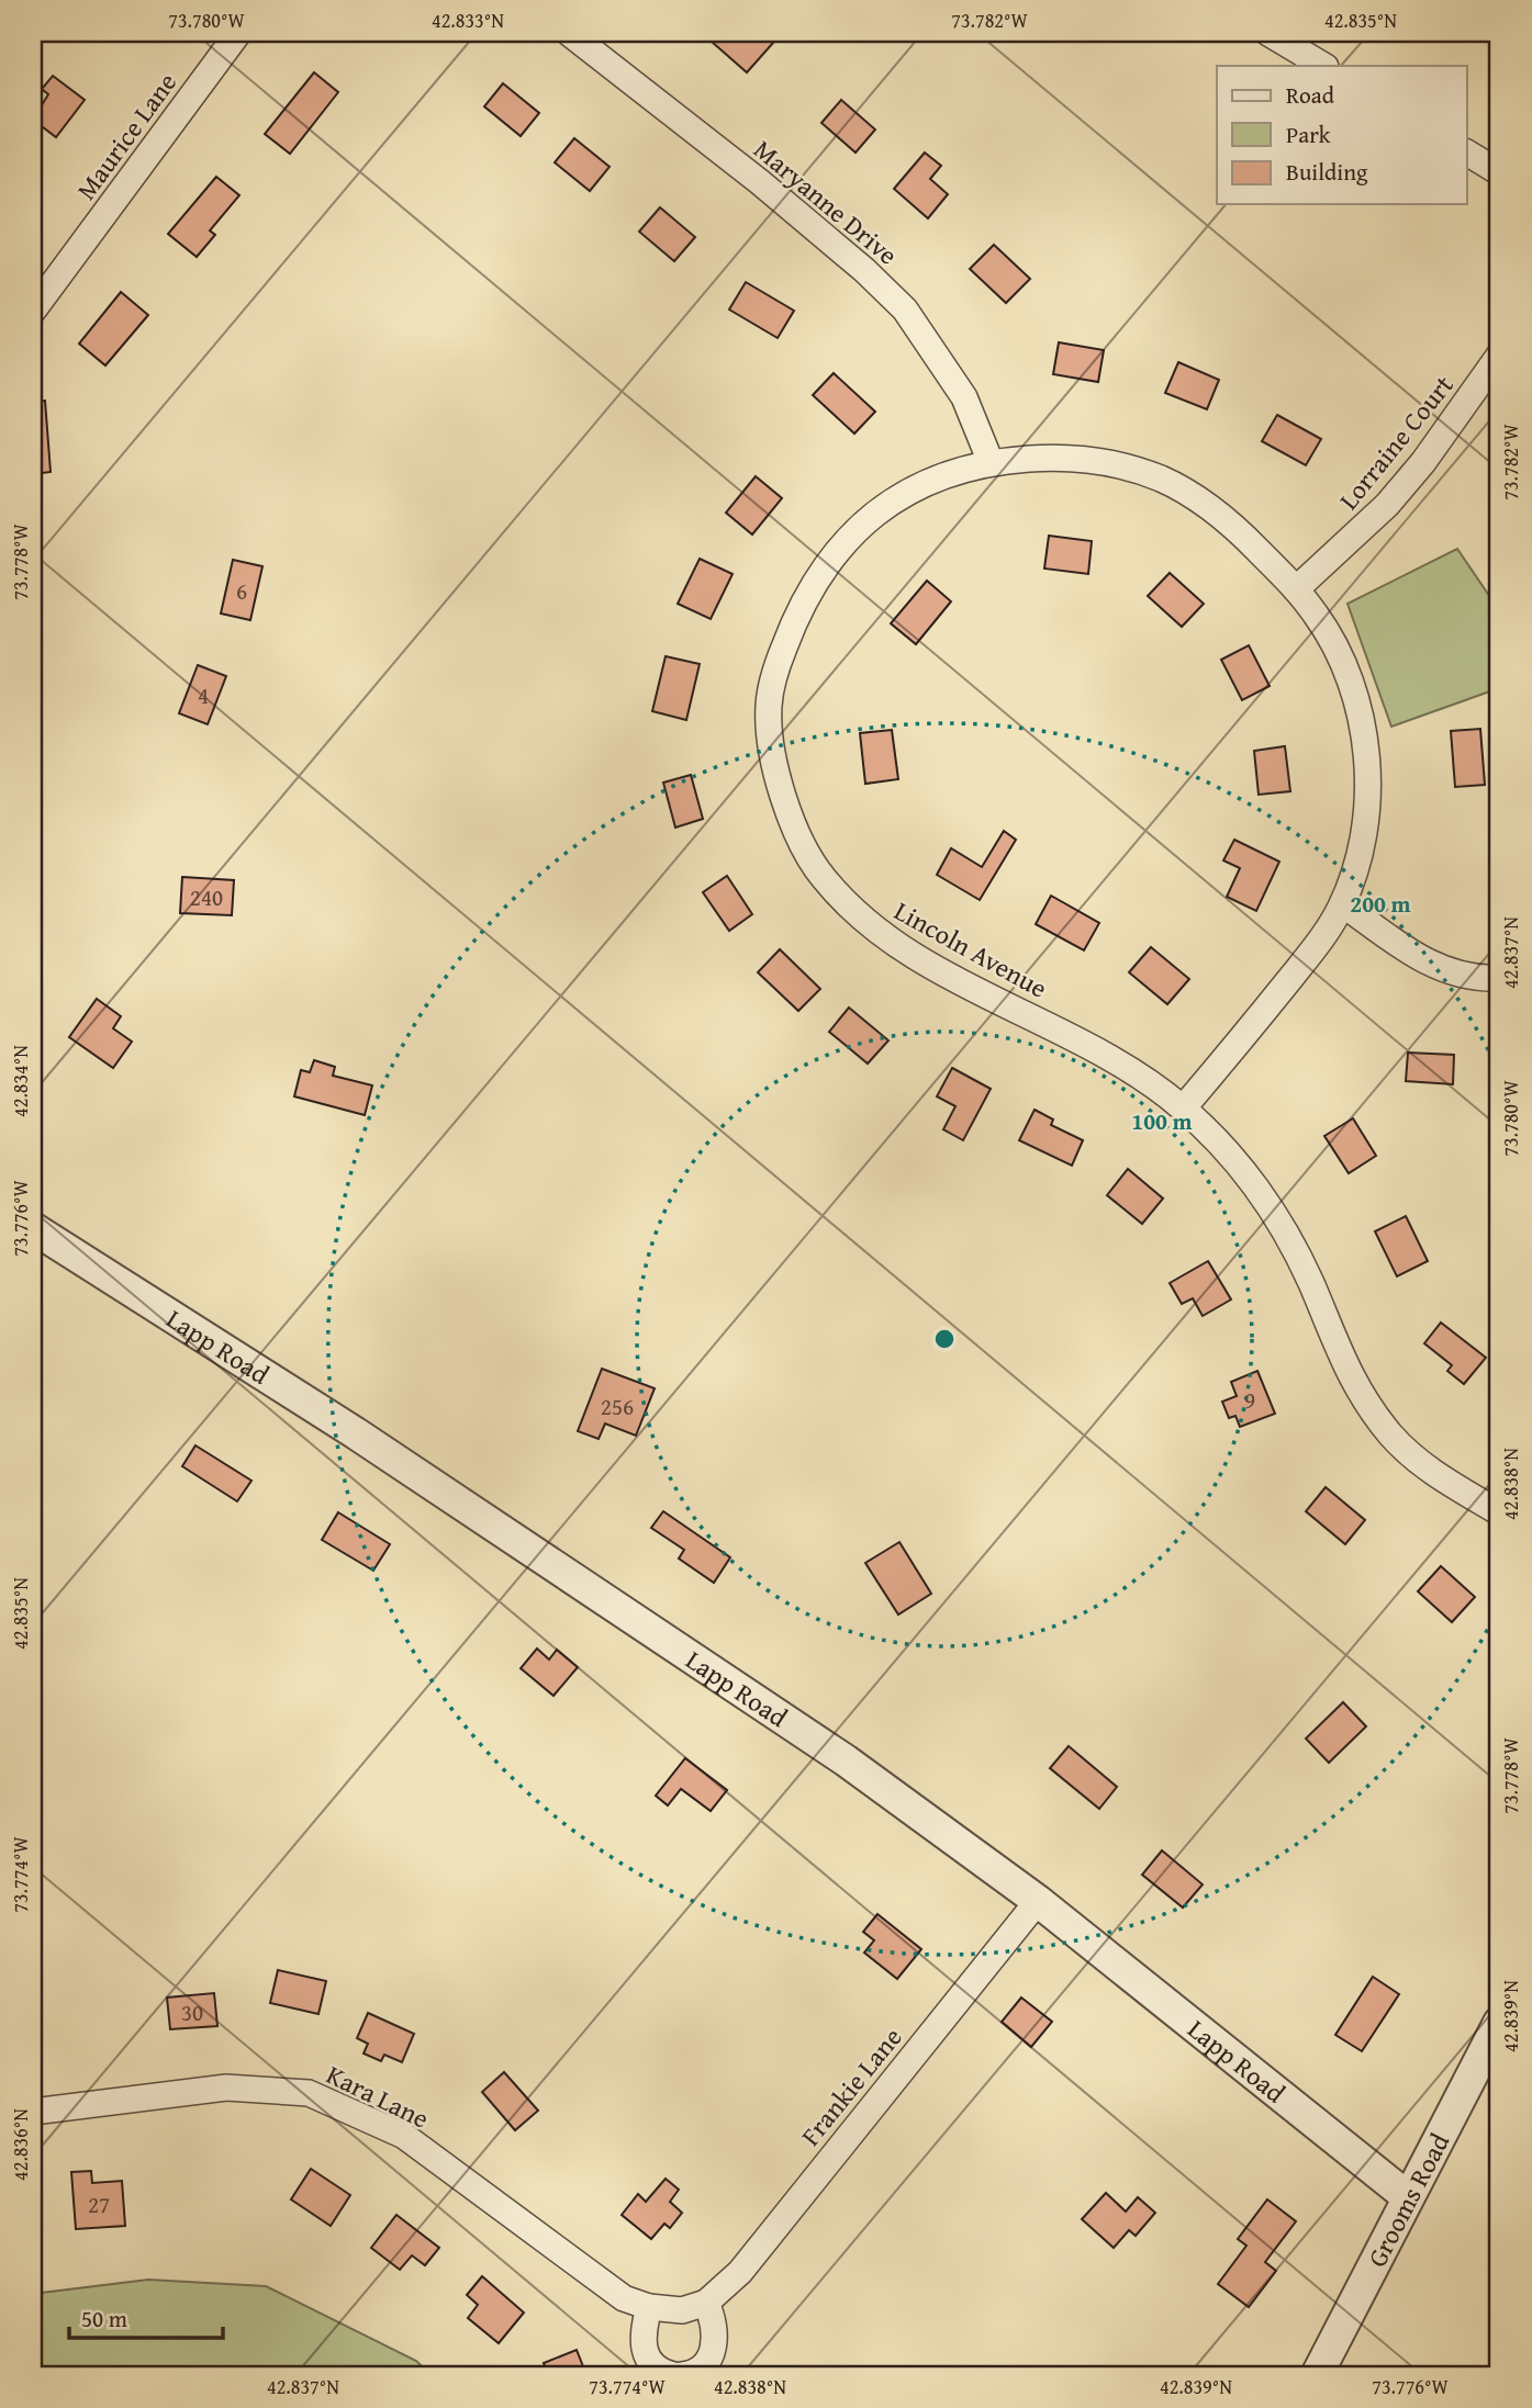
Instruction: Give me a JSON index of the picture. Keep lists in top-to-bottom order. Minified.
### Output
{"streets":{"street":["Maurice Lane","Maryanne Drive","Lorraine Court","Lincoln Avenue","Lapp Road","Frankie Lane","Kara Lane","Grooms Road"]},"crossings":[["Maryanne Drive","Lincoln Avenue"],["Lorraine Court","Lincoln Avenue"],["Lapp Road","Frankie Lane"],["Lapp Road","Grooms Road"],["Frankie Lane","Kara Lane"]],"house_numbers":["6","4","240","9","256","30","27"],"legend":["Road","Park","Building"],"scale_bar":"50 m","coordinates":["73.780°W","42.833°N","73.782°W","42.835°N","73.778°W","42.837°N","42.834°N","73.776°W","42.838°N","73.774°W","42.839°N","42.836°N"],"rings":["200 m","100 m"]}
